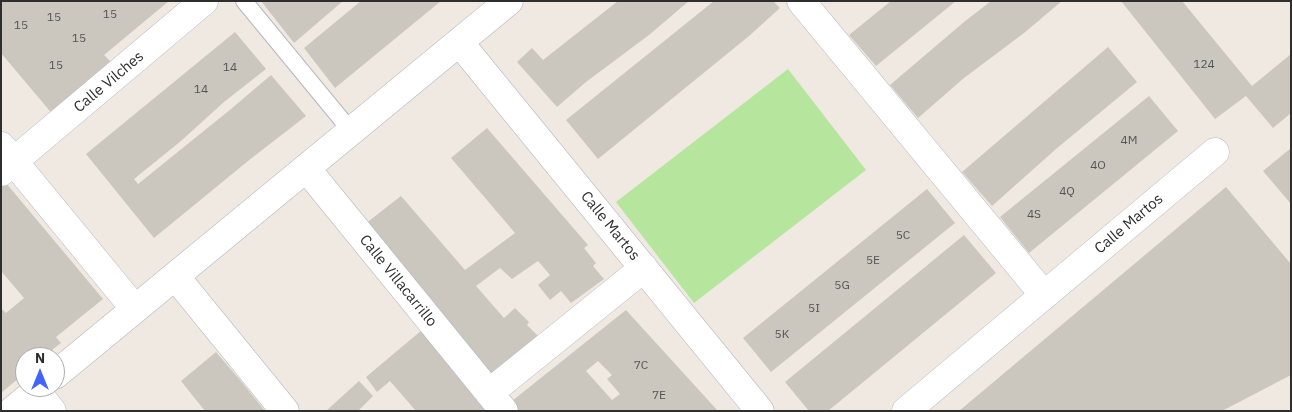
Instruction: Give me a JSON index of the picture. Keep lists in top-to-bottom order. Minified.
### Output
{"streets":{"street":["Calle Vilches","Calle Martos","Calle Villacarrillo"]},"crossings":[["Calle Martos","Calle Villacarrillo"]],"house_numbers":["15","15","15","15","124","15","14","14","4M","4O","4Q","4S","5C","5E","5G","5I","5K","7C","7E"],"north":"top"}
